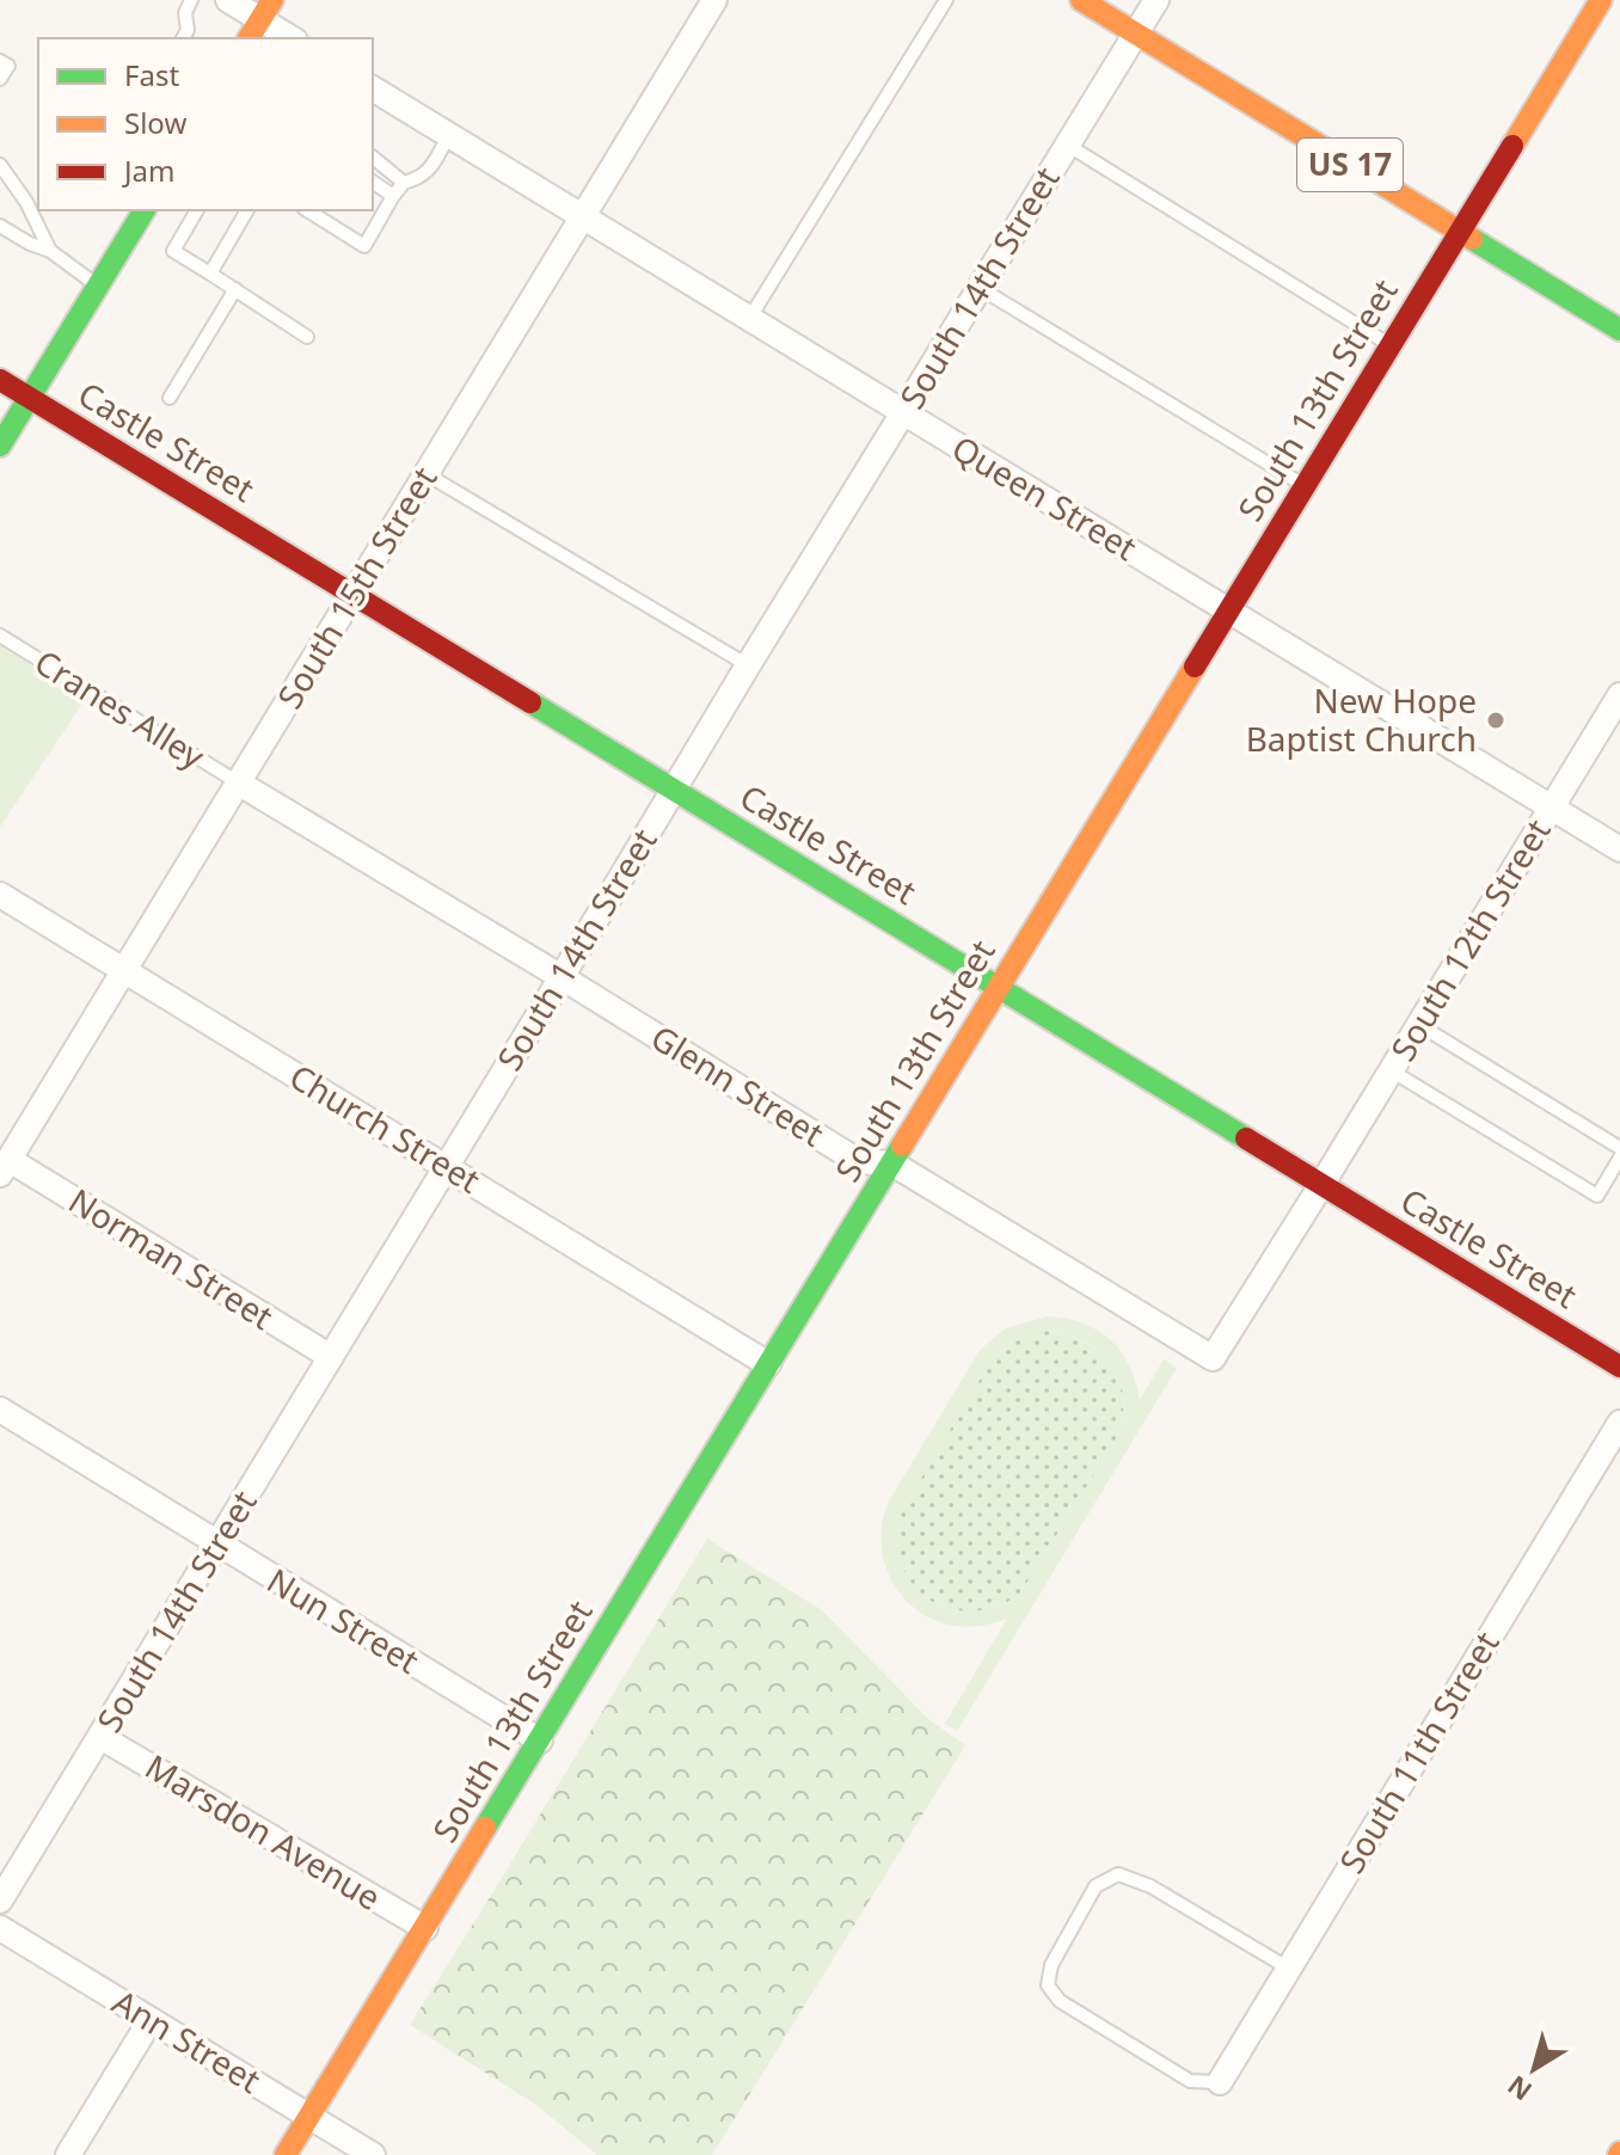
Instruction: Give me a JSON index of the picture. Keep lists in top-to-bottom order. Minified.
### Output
{"streets":{"street":["US 17","South 14th Street","South 13th Street","Castle Street","Queen Street","South 15th Street","South 12th Street","Glenn Street","Church Street","Norman Street","Nun Street","South 11th Street","Marsdon Avenue","Ann Street"],"lane":["Cranes Alley"]},"crossings":[["US 17","South 14th Street"],["US 17","South 13th Street"],["South 14th Street","Castle Street"],["South 14th Street","Queen Street"],["South 14th Street","Glenn Street"],["South 14th Street","Church Street"],["South 14th Street","Norman Street"],["South 14th Street","Nun Street"],["South 14th Street","Marsdon Avenue"],["South 13th Street","Castle Street"],["South 13th Street","Queen Street"],["South 13th Street","Glenn Street"],["South 13th Street","Church Street"],["South 13th Street","Nun Street"],["South 13th Street","Marsdon Avenue"],["South 13th Street","Ann Street"],["Castle Street","South 15th Street"],["Castle Street","South 12th Street"],["Castle Street","Glenn Street"],["Queen Street","South 15th Street"],["Queen Street","South 12th Street"],["South 15th Street","Cranes Alley"],["South 15th Street","Glenn Street"],["South 15th Street","Church Street"],["South 15th Street","Norman Street"],["Cranes Alley","Glenn Street"],["South 12th Street","Glenn Street"]],"places":["New Hope Baptist Church"],"legend":["Fast","Slow","Jam"],"north":"bottom left"}
